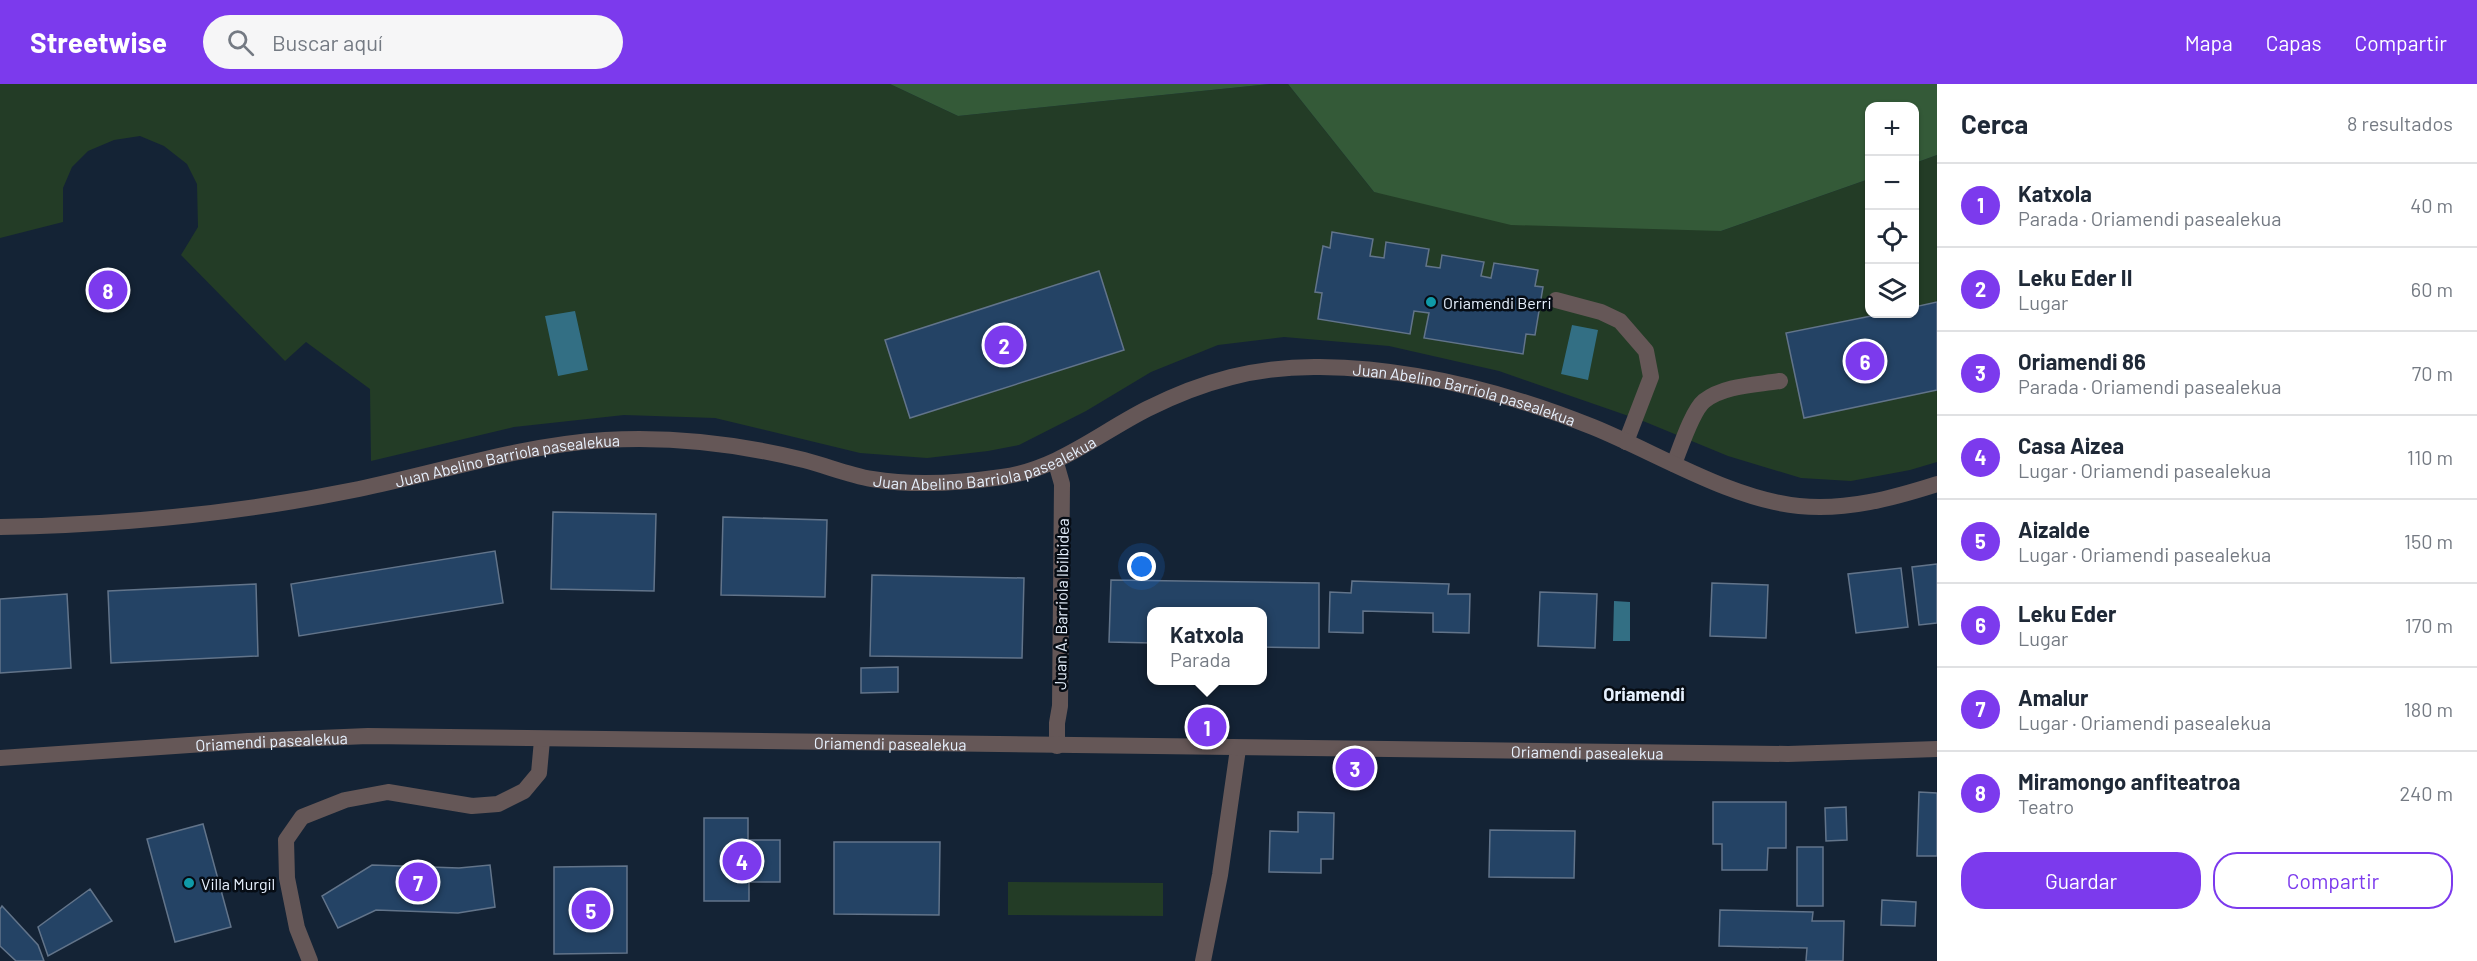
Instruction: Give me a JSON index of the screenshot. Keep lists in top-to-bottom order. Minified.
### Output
{"streets":{"street":["Juan Abelino Barriola pasealekua","Juan A. Barriola Ibilbidea","Oriamendi pasealekua"]},"crossings":[["Juan Abelino Barriola pasealekua","Juan A. Barriola Ibilbidea"],["Juan A. Barriola Ibilbidea","Oriamendi pasealekua"]],"districts":["Oriamendi"],"places":["Oriamendi Berri","Villa Murgil"],"page":{"header":"Streetwise","search":"Buscar aquí","nav":["Mapa","Capas","Compartir"],"heading":["Cerca","8 resultados"],"map_buttons":["+","−"],"list":[{"mark":"1","name":"Katxola","note":"Parada · Oriamendi pasealekua","value":"40 m"},{"mark":"2","name":"Leku Eder II","note":"Lugar","value":"60 m"},{"mark":"3","name":"Oriamendi 86","note":"Parada · Oriamendi pasealekua","value":"70 m"},{"mark":"4","name":"Casa Aizea","note":"Lugar · Oriamendi pasealekua","value":"110 m"},{"mark":"5","name":"Aizalde","note":"Lugar · Oriamendi pasealekua","value":"150 m"},{"mark":"6","name":"Leku Eder","note":"Lugar","value":"170 m"},{"mark":"7","name":"Amalur","note":"Lugar · Oriamendi pasealekua","value":"180 m"},{"mark":"8","name":"Miramongo anfiteatroa","note":"Teatro","value":"240 m"}],"pins":["8","2","6","1","3","4","7","5"],"popup":["Katxola","Parada"],"buttons":["Guardar","Compartir"]}}
